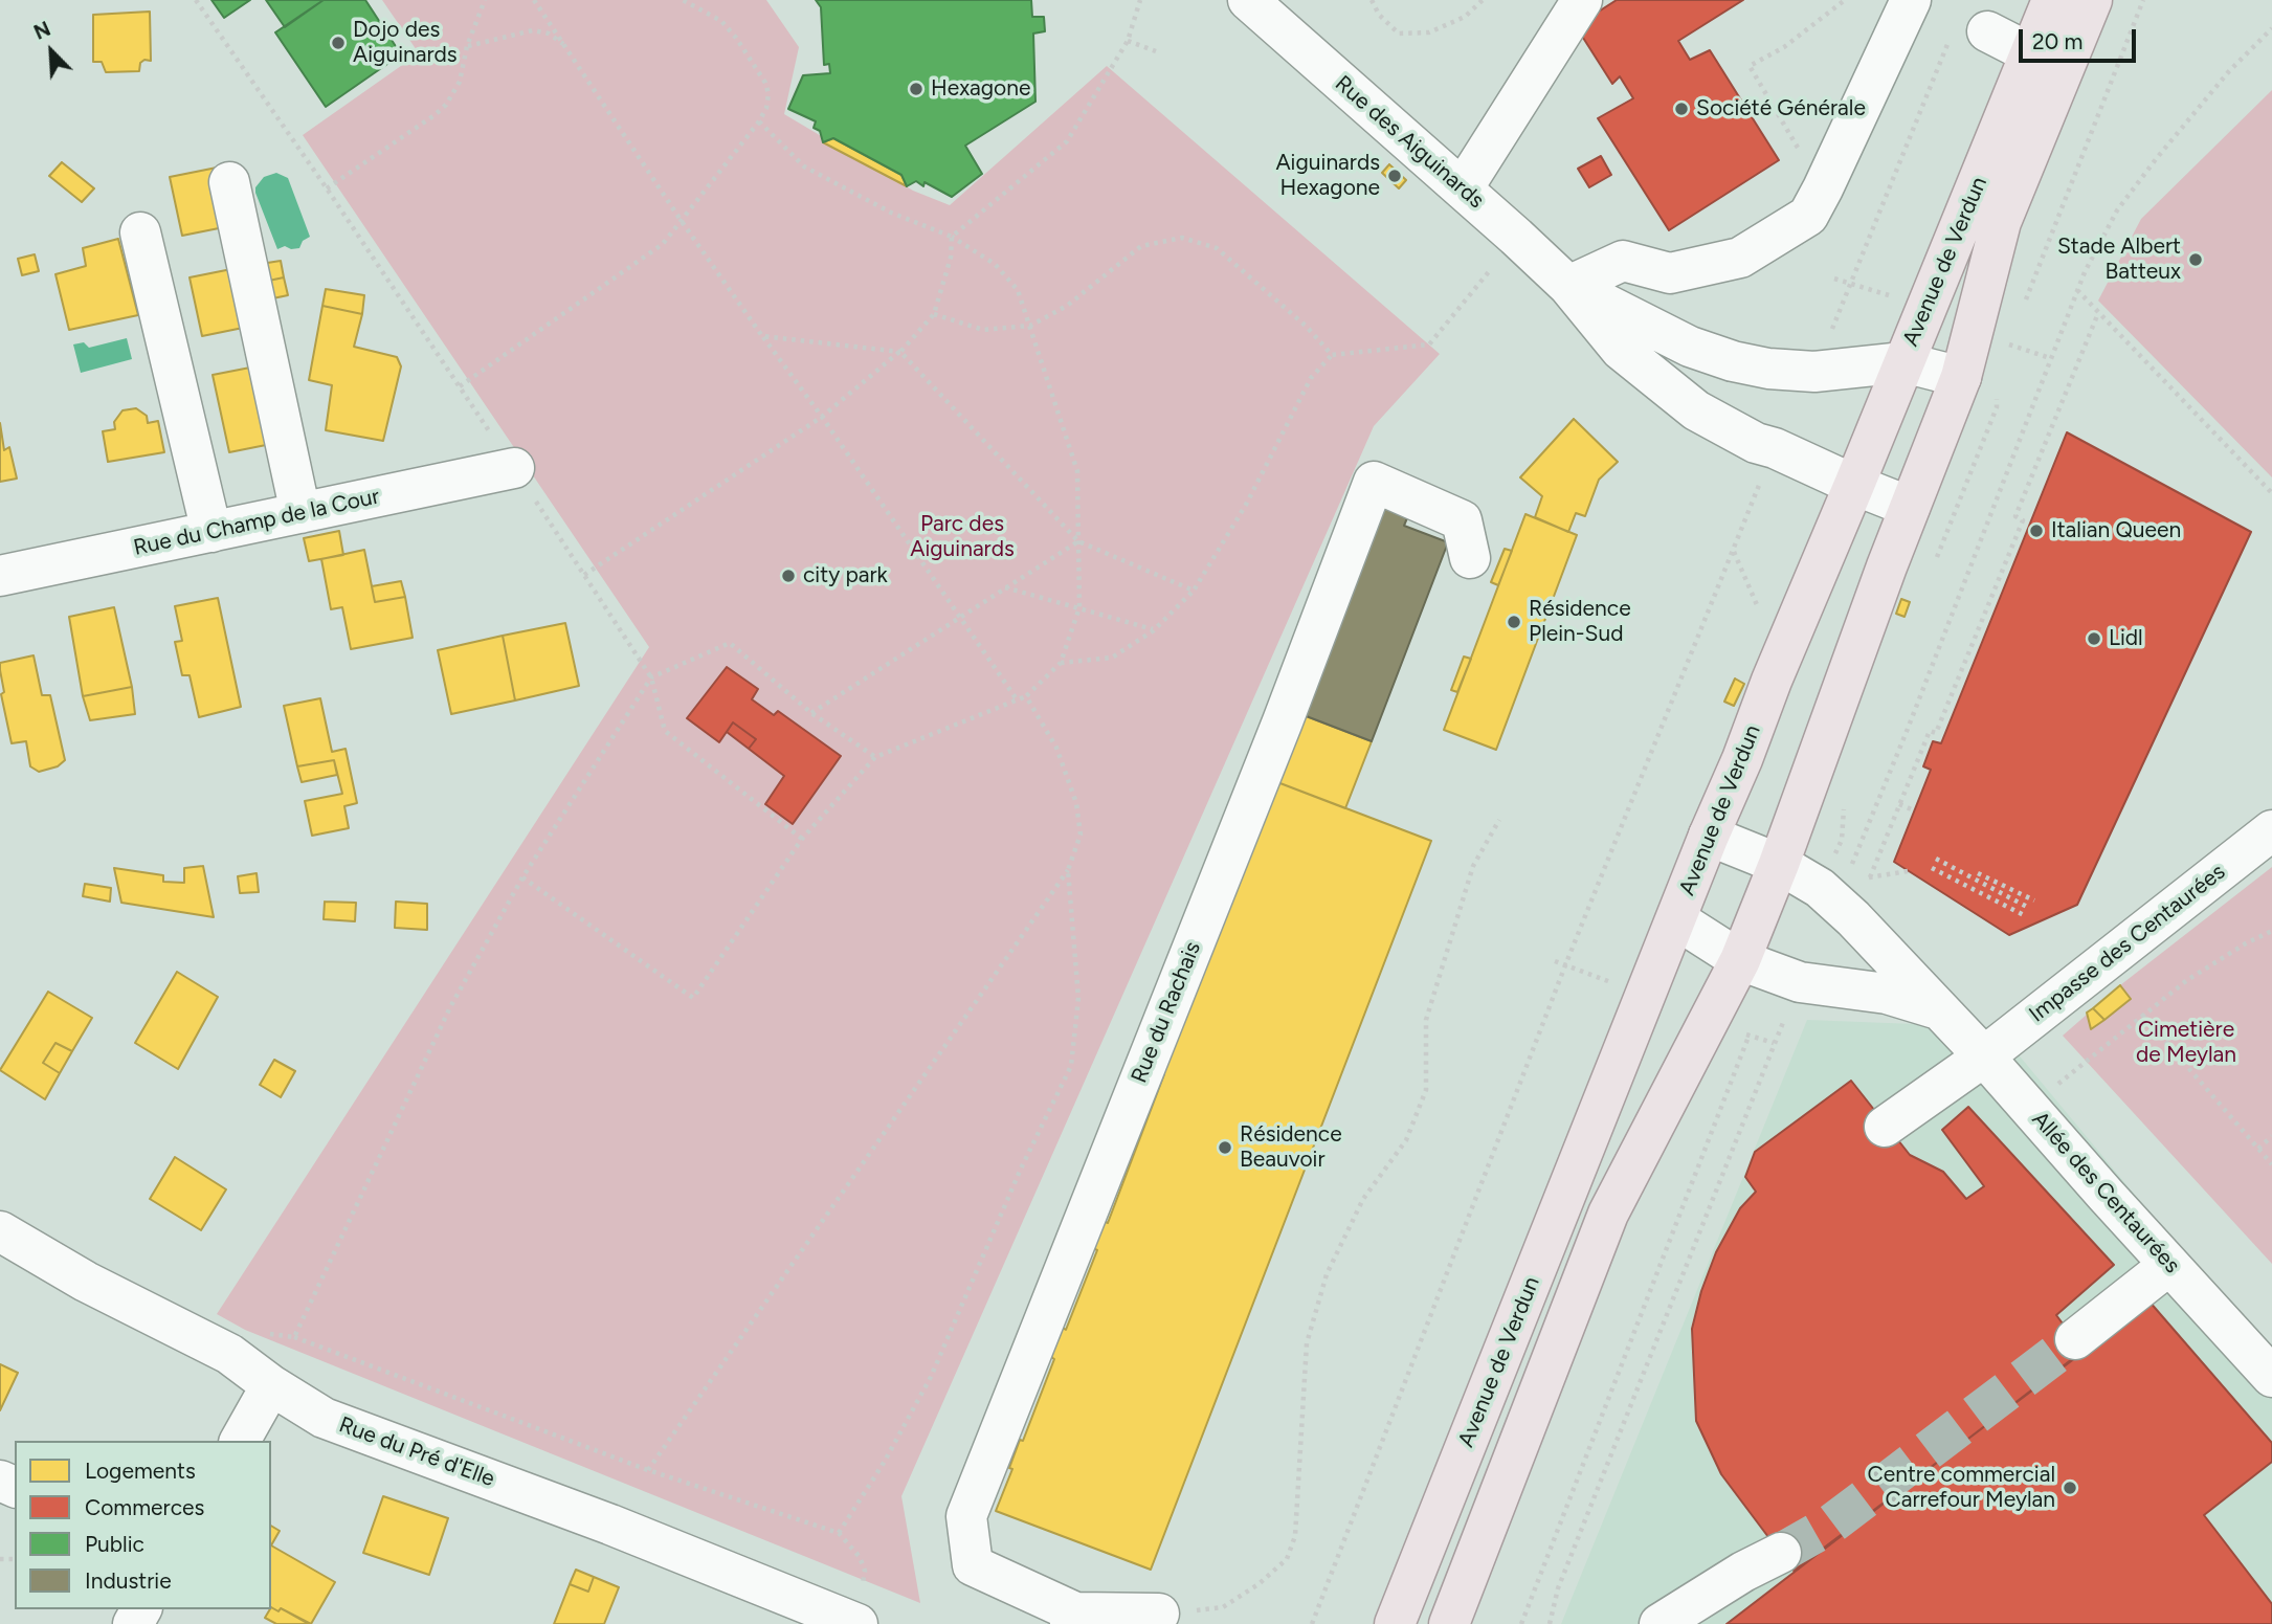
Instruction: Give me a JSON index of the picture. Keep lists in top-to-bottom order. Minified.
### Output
{"streets":{"main road":["Avenue de Verdun"],"street":["Rue des Aiguinards","Rue du Champ de la Cour","Impasse des Centaurées","Rue du Rachais","Allée des Centaurées","Rue du Pré d'Elle"]},"crossings":[["Rue des Aiguinards","Avenue de Verdun"],["Avenue de Verdun","Allée des Centaurées"],["Impasse des Centaurées","Allée des Centaurées"]],"parks":["Parc des Aiguinards","Cimetière de Meylan"],"places":["Dojo des Aiguinards","Hexagone","Société Générale","Aiguinards Hexagone","Stade Albert Batteux","Italian Queen","city park","Résidence Plein-Sud","Lidl","Résidence Beauvoir","Centre commercial Carrefour Meylan"],"legend":["Logements","Commerces","Public","Industrie"],"scale_bar":"20 m","north":"top left"}
